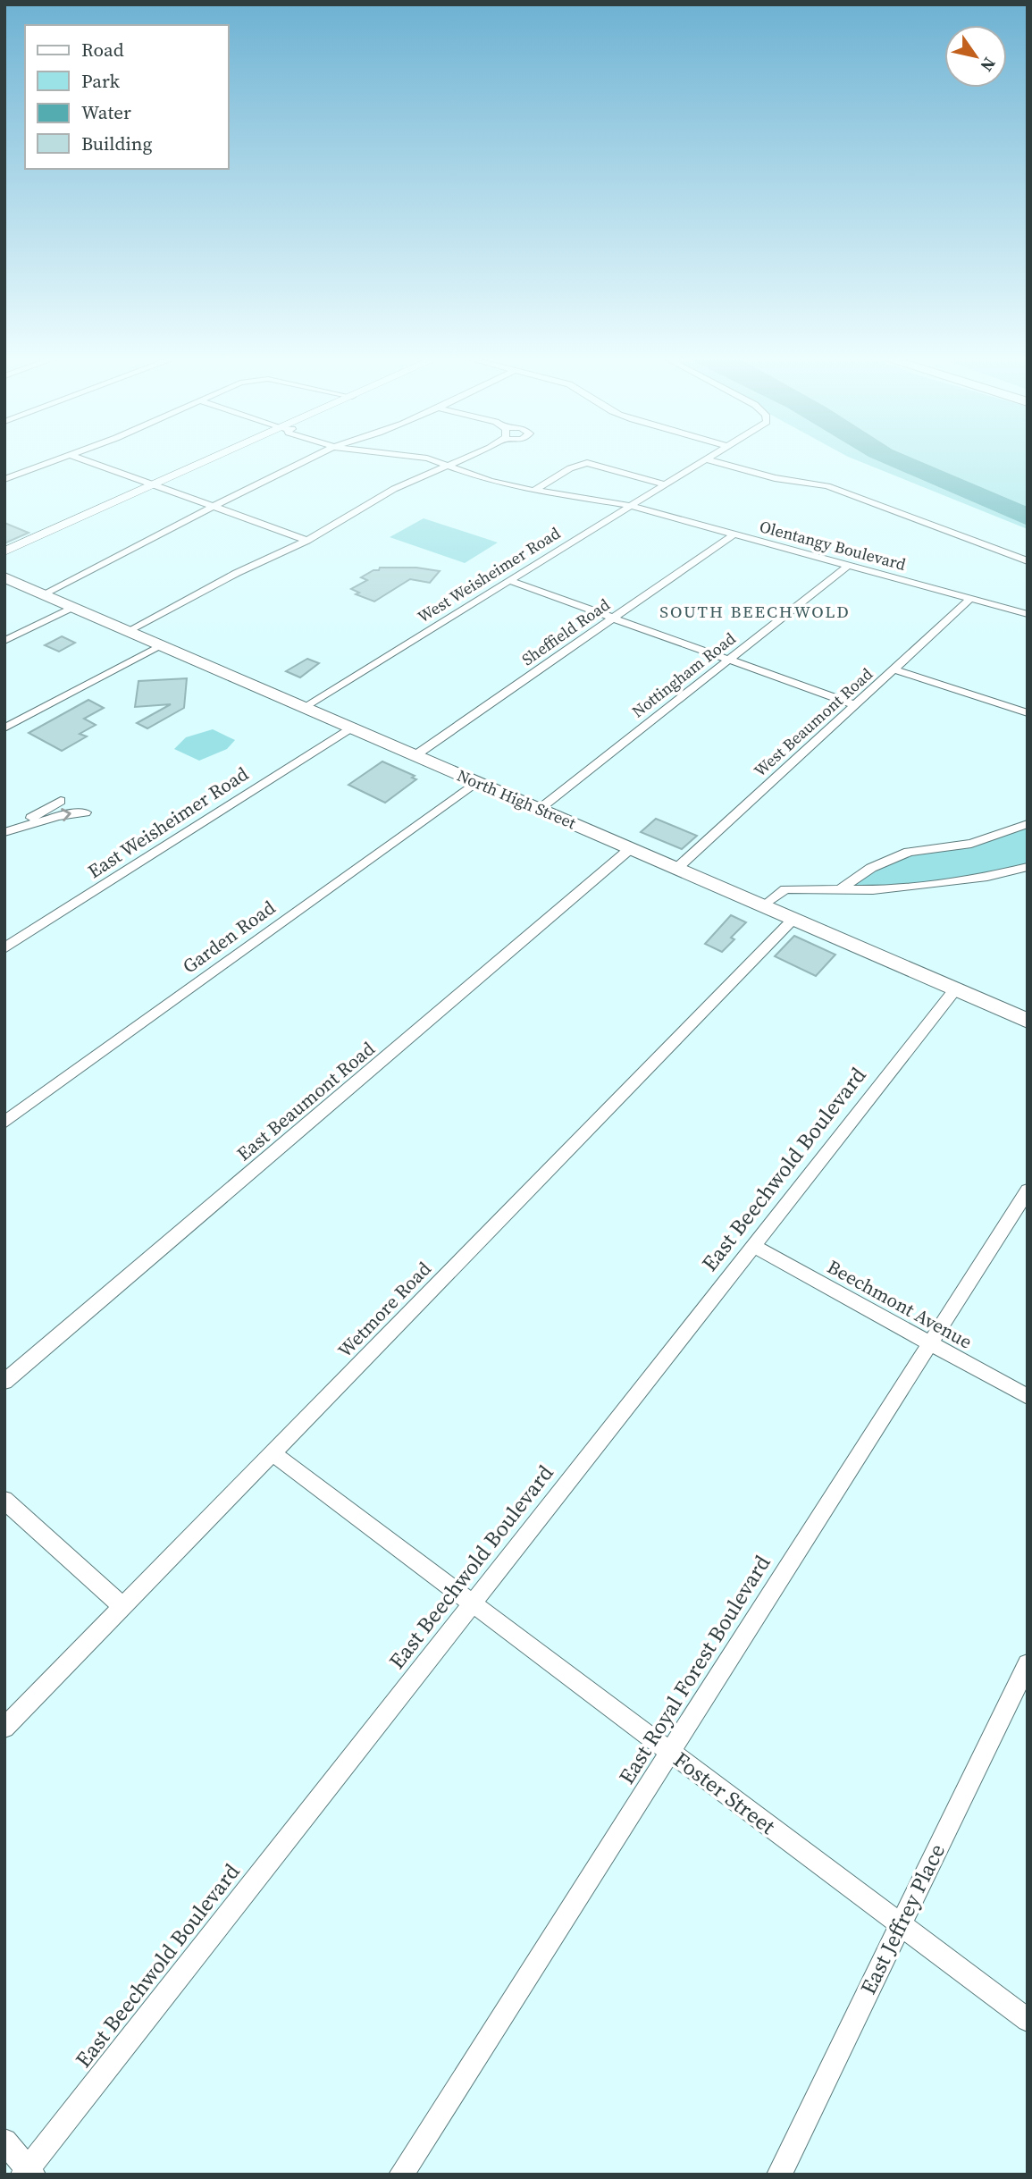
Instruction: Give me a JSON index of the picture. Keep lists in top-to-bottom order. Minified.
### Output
{"streets":{"main road":["North High Street"],"street":["Olentangy Boulevard","West Weisheimer Road","Sheffield Road","Nottingham Road","West Beaumont Road","East Weisheimer Road","Garden Road","East Beaumont Road","East Beechwold Boulevard","Beechmont Avenue","Wetmore Road","East Royal Forest Boulevard","Foster Street","East Jeffrey Place"]},"crossings":[["Olentangy Boulevard","West Weisheimer Road"],["Olentangy Boulevard","Sheffield Road"],["Olentangy Boulevard","Nottingham Road"],["Olentangy Boulevard","West Beaumont Road"],["West Weisheimer Road","North High Street"],["Sheffield Road","North High Street"],["Nottingham Road","North High Street"],["West Beaumont Road","North High Street"],["North High Street","East Weisheimer Road"],["North High Street","Garden Road"],["North High Street","East Beaumont Road"],["North High Street","East Beechwold Boulevard"],["North High Street","Wetmore Road"],["East Beechwold Boulevard","Beechmont Avenue"],["East Beechwold Boulevard","Foster Street"],["Beechmont Avenue","East Royal Forest Boulevard"],["Wetmore Road","Foster Street"],["East Royal Forest Boulevard","Foster Street"],["Foster Street","East Jeffrey Place"]],"districts":["SOUTH BEECHWOLD"],"legend":["Road","Park","Water","Building"],"north":"bottom right"}
